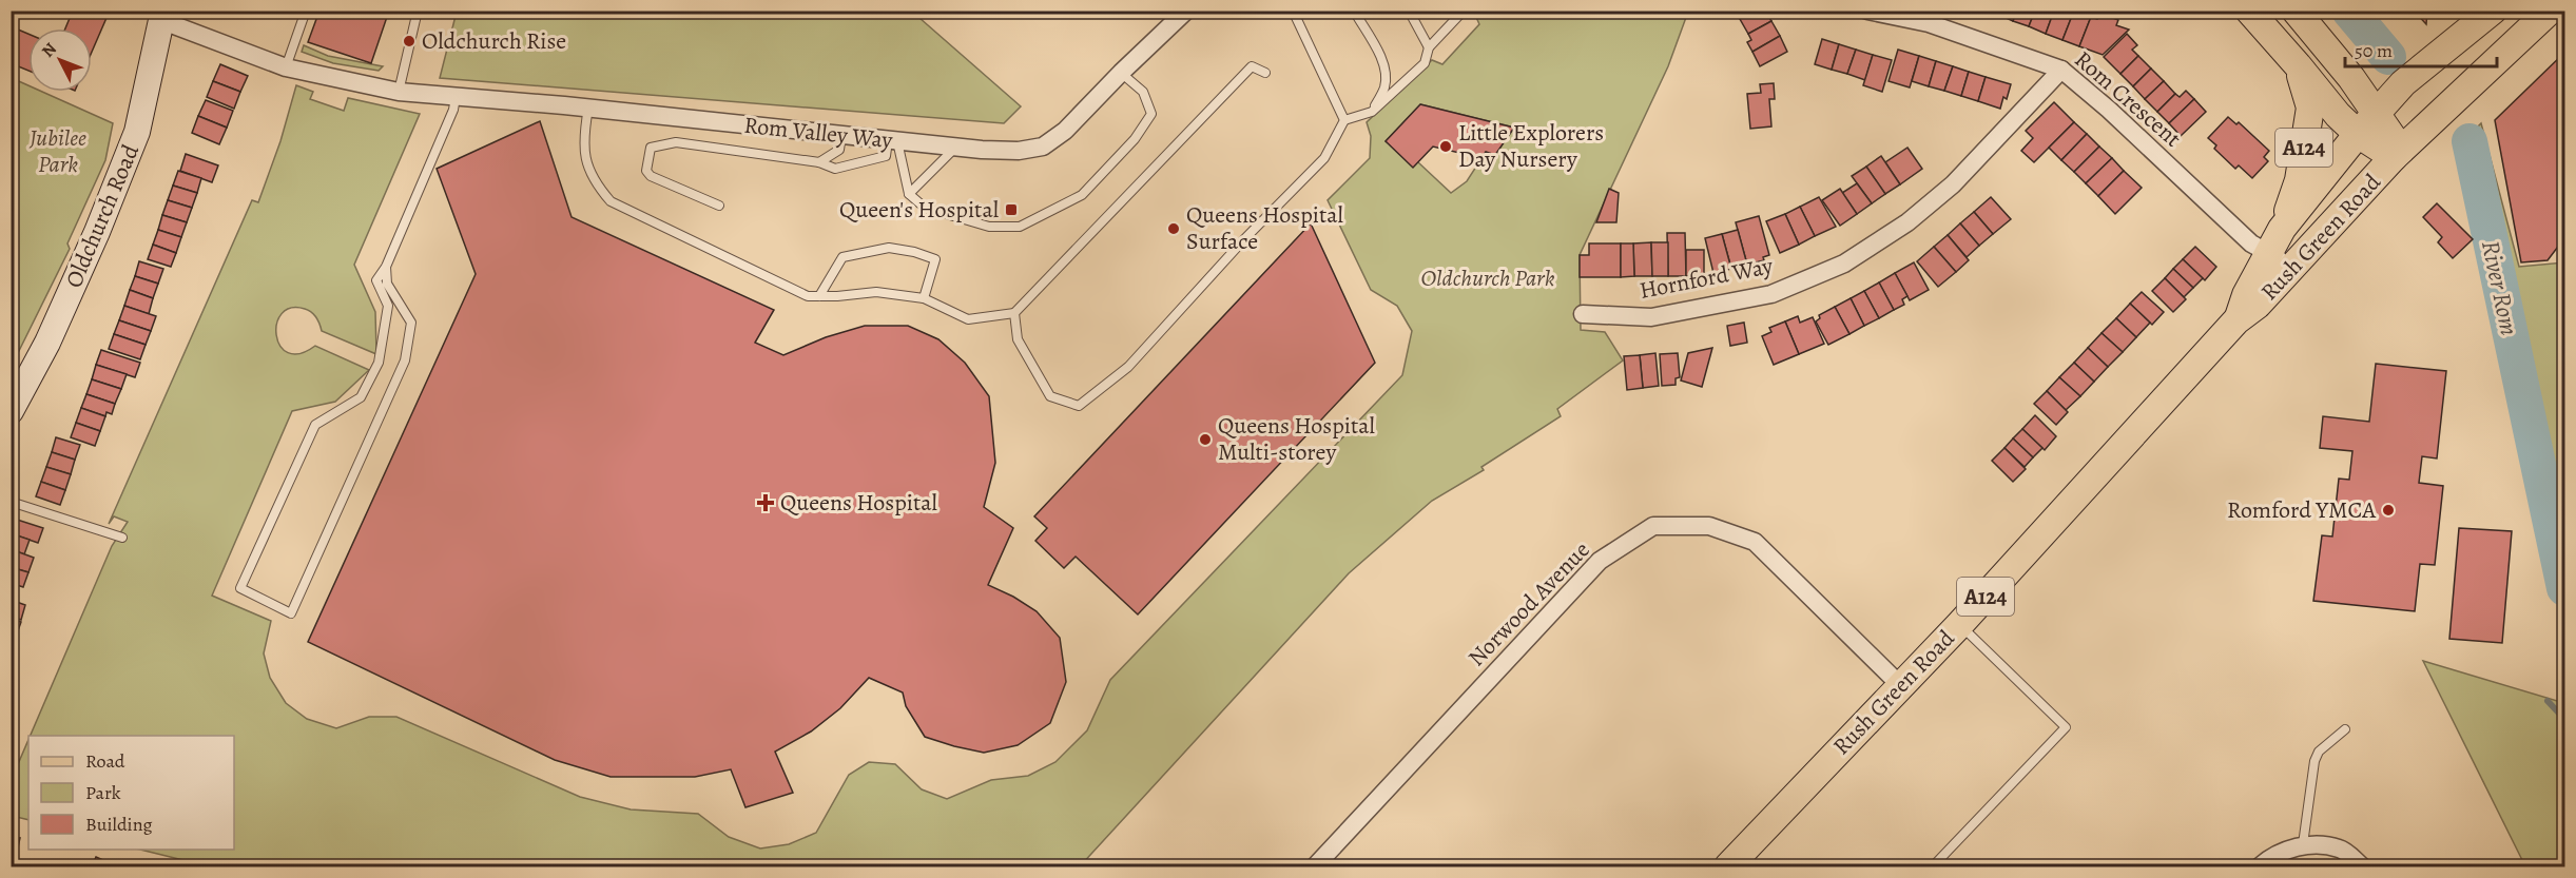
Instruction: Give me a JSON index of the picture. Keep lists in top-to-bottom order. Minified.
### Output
{"streets":{"main road":["A124","Rush Green Road"],"street":["Rom Crescent","Rom Valley Way","Oldchurch Road","Hornford Way","Norwood Avenue"]},"crossings":[["Rom Crescent","Rush Green Road"],["Rom Crescent","Hornford Way"],["Rush Green Road","Norwood Avenue"]],"water":["River Rom"],"parks":["Jubilee Park","Oldchurch Park"],"places":{"other":["Oldchurch Rise","Little Explorers Day Nursery","Queens Hospital Surface","Queens Hospital Multi-storey","Romford YMCA"],"transit":["Queen's Hospital"],"health":["Queens Hospital"]},"legend":["Road","Park","Building"],"scale_bar":"50 m","north":"top left"}
